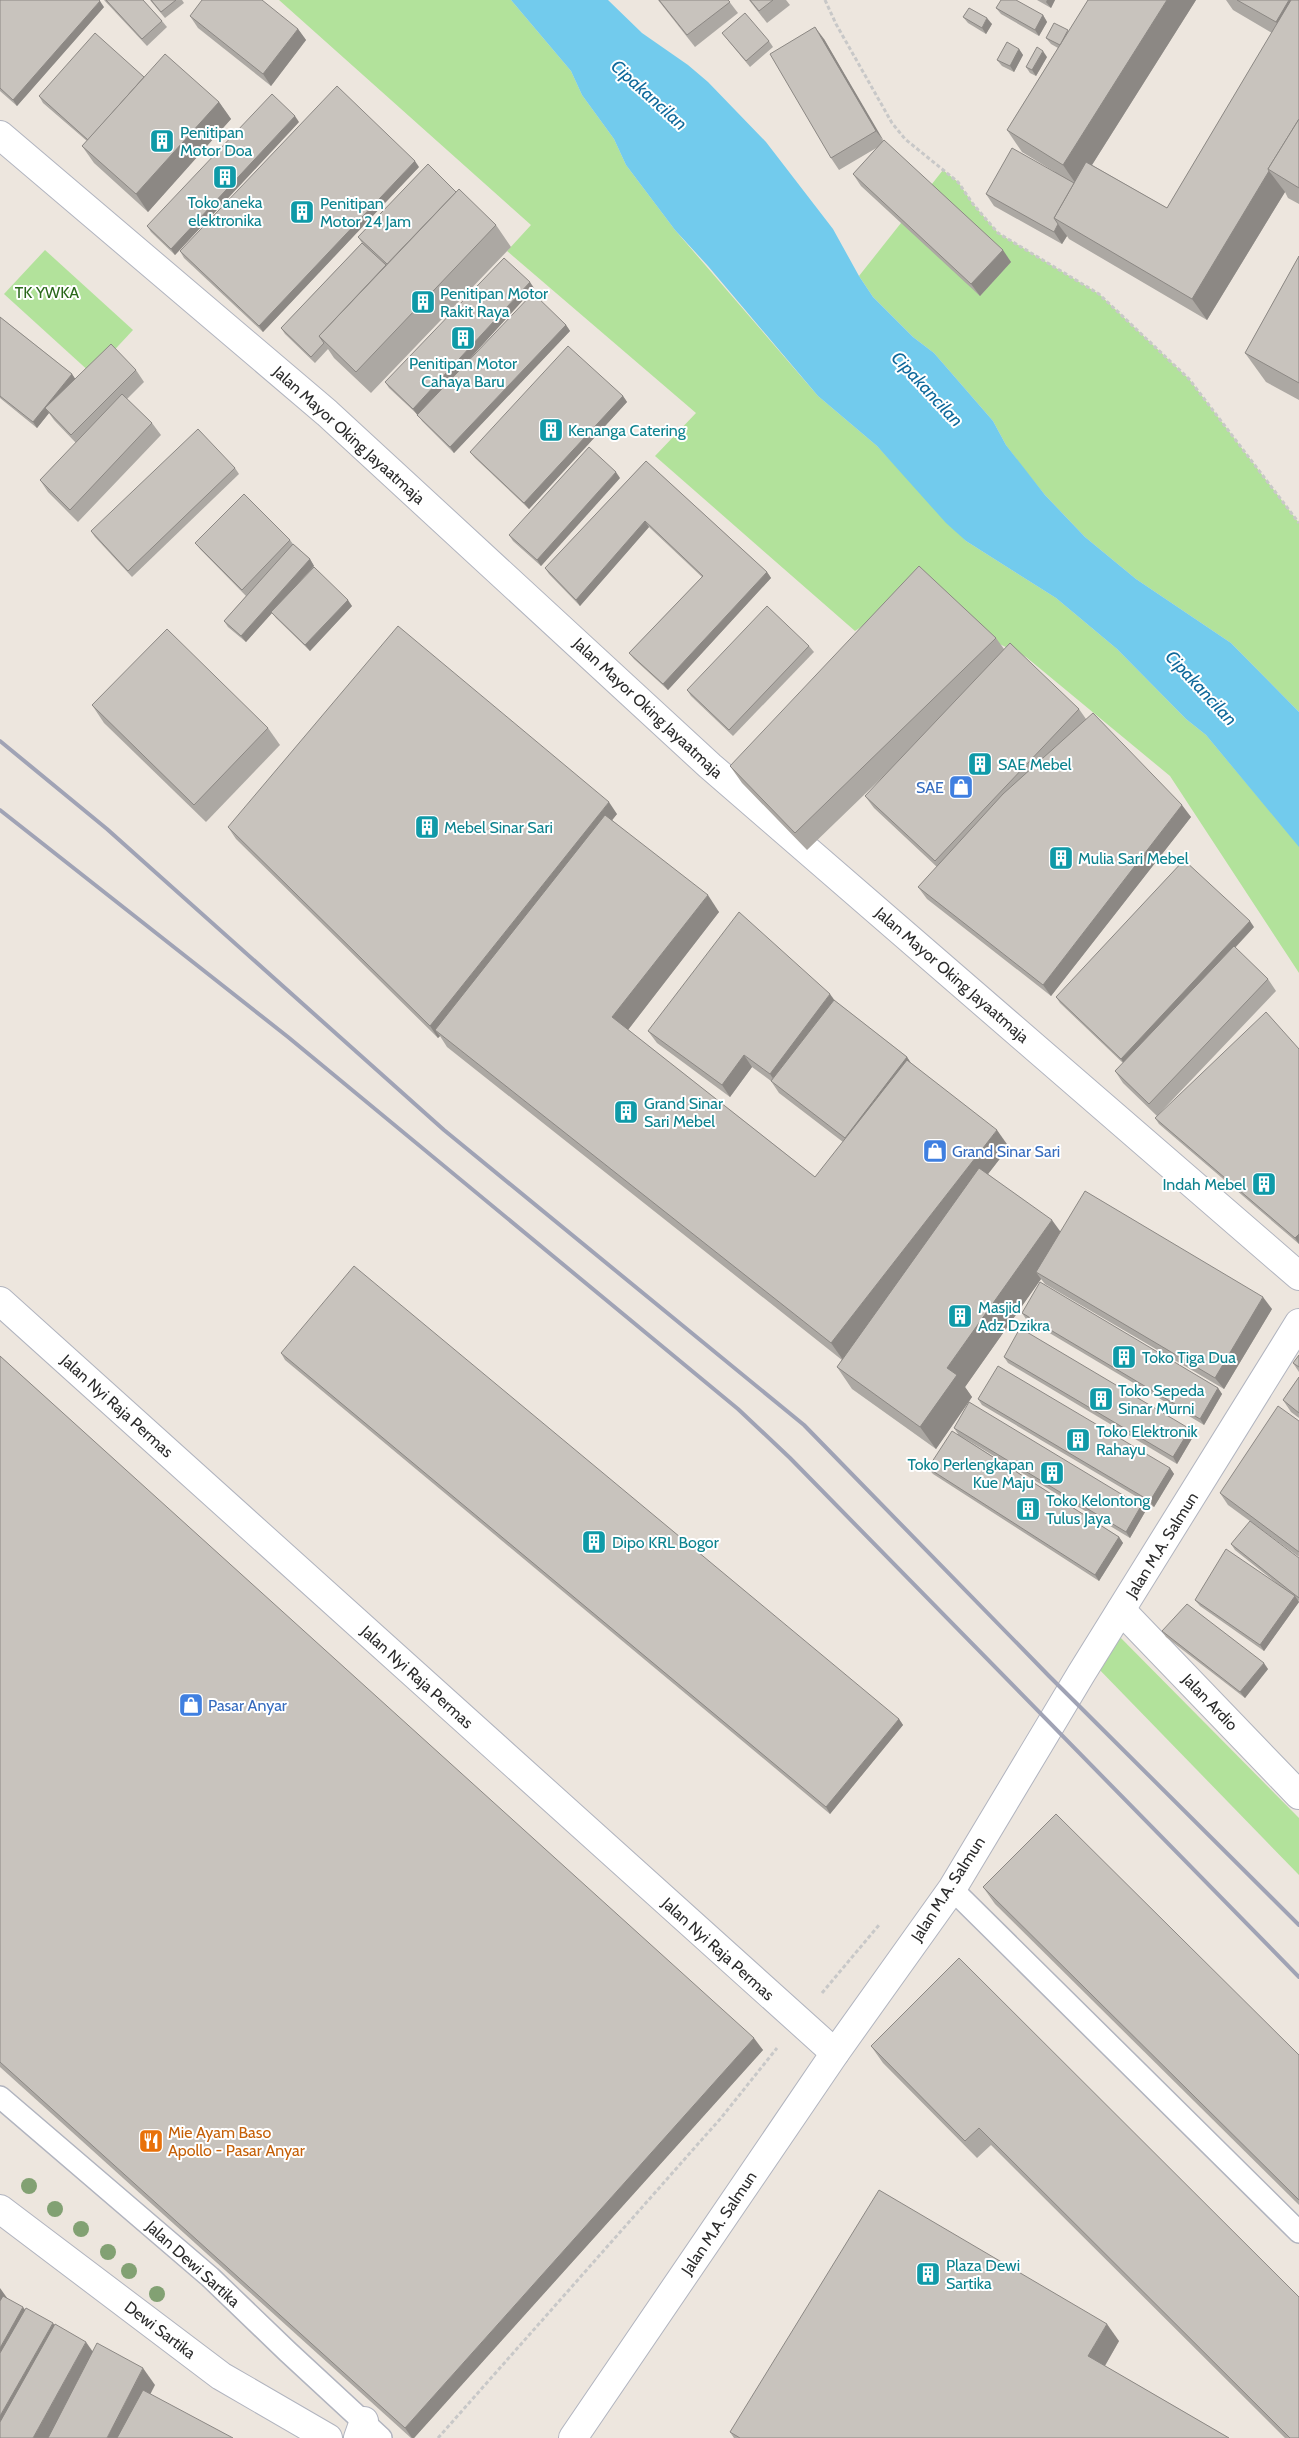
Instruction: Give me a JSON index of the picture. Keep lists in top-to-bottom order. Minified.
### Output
{"streets":{"street":["Jalan Mayor Oking Jayaatmaja","Jalan Nyi Raja Permas","Jalan M.A. Salmun","Jalan Ardio","Dewi Sartika"],"lane":["Jalan Dewi Sartika"]},"crossings":[["Jalan Nyi Raja Permas","Jalan M.A. Salmun"],["Jalan M.A. Salmun","Jalan Ardio"]],"water":["Cipakancilan"],"parks":["TK YWKA"],"places":{"building":["Penitipan Motor Doa","Toko aneka elektronika","Penitipan Motor 24 Jam","Penitipan Motor Rakit Raya","Penitipan Motor Cahaya Baru","Kenanga Catering","SAE Mebel","Mebel Sinar Sari","Mulia Sari Mebel","Grand Sinar Sari Mebel","Indah Mebel","Masjid Adz Dzikra","Toko Tiga Dua","Toko Sepeda Sinar Murni","Toko Elektronik Rahayu","Toko Perlengkapan Kue Maju","Toko Kelontong Tulus Jaya","Dipo KRL Bogor","Plaza Dewi Sartika"],"shop":["SAE","Grand Sinar Sari","Pasar Anyar"],"restaurant":["Mie Ayam Baso Apollo - Pasar Anyar"]}}
